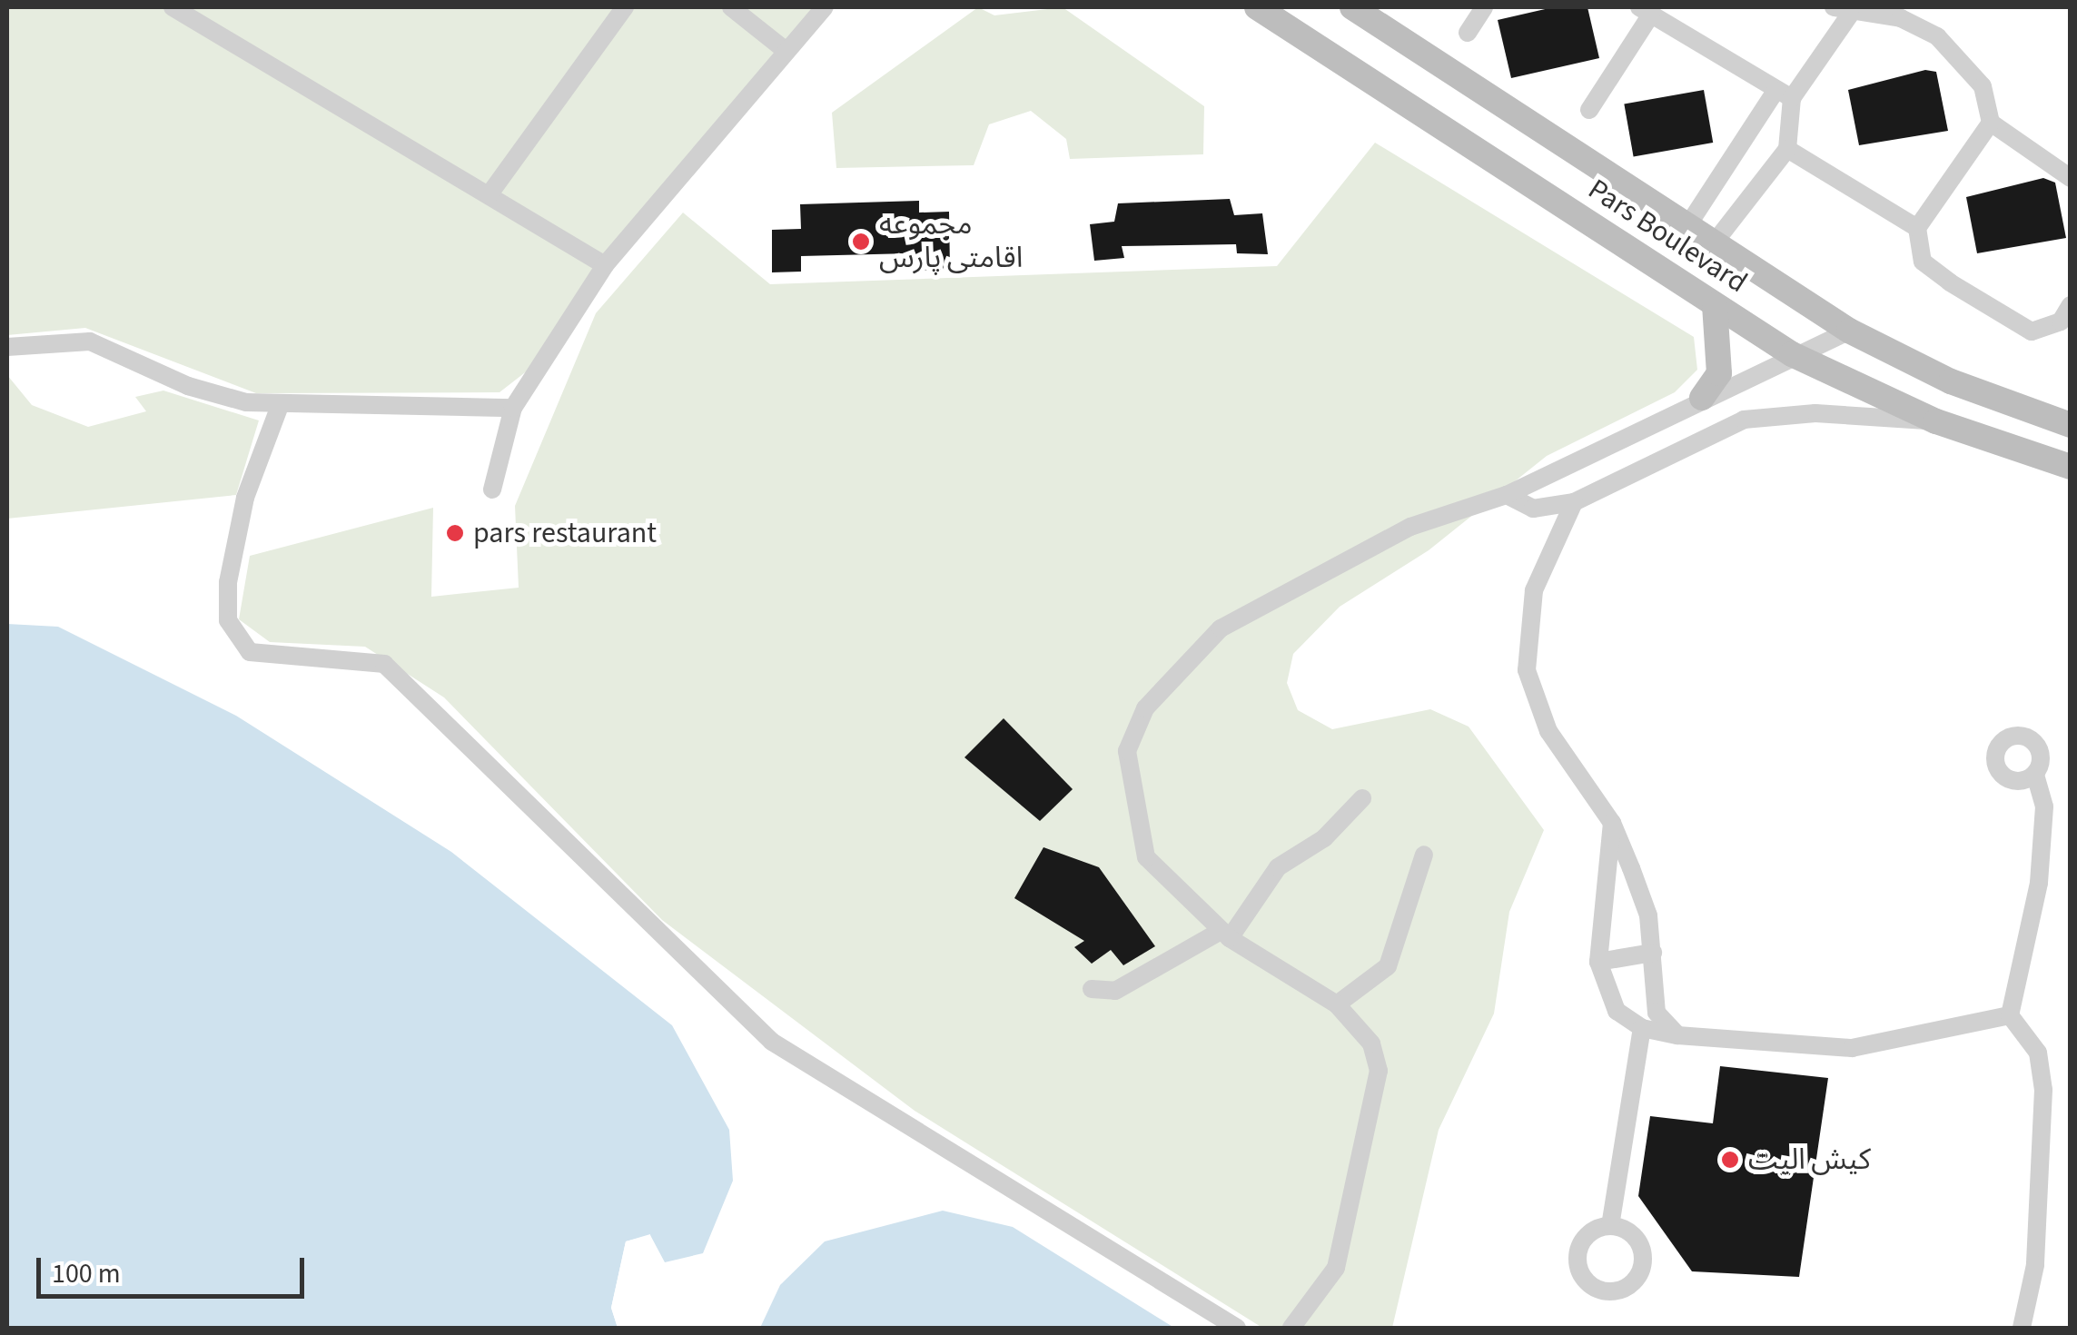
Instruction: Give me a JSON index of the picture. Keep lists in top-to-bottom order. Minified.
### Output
{"streets":{"main road":["Pars Boulevard"]},"places":["مجموعه اقامتی پارس","pars restaurant","کیش الیت"],"scale_bar":"100 m"}
